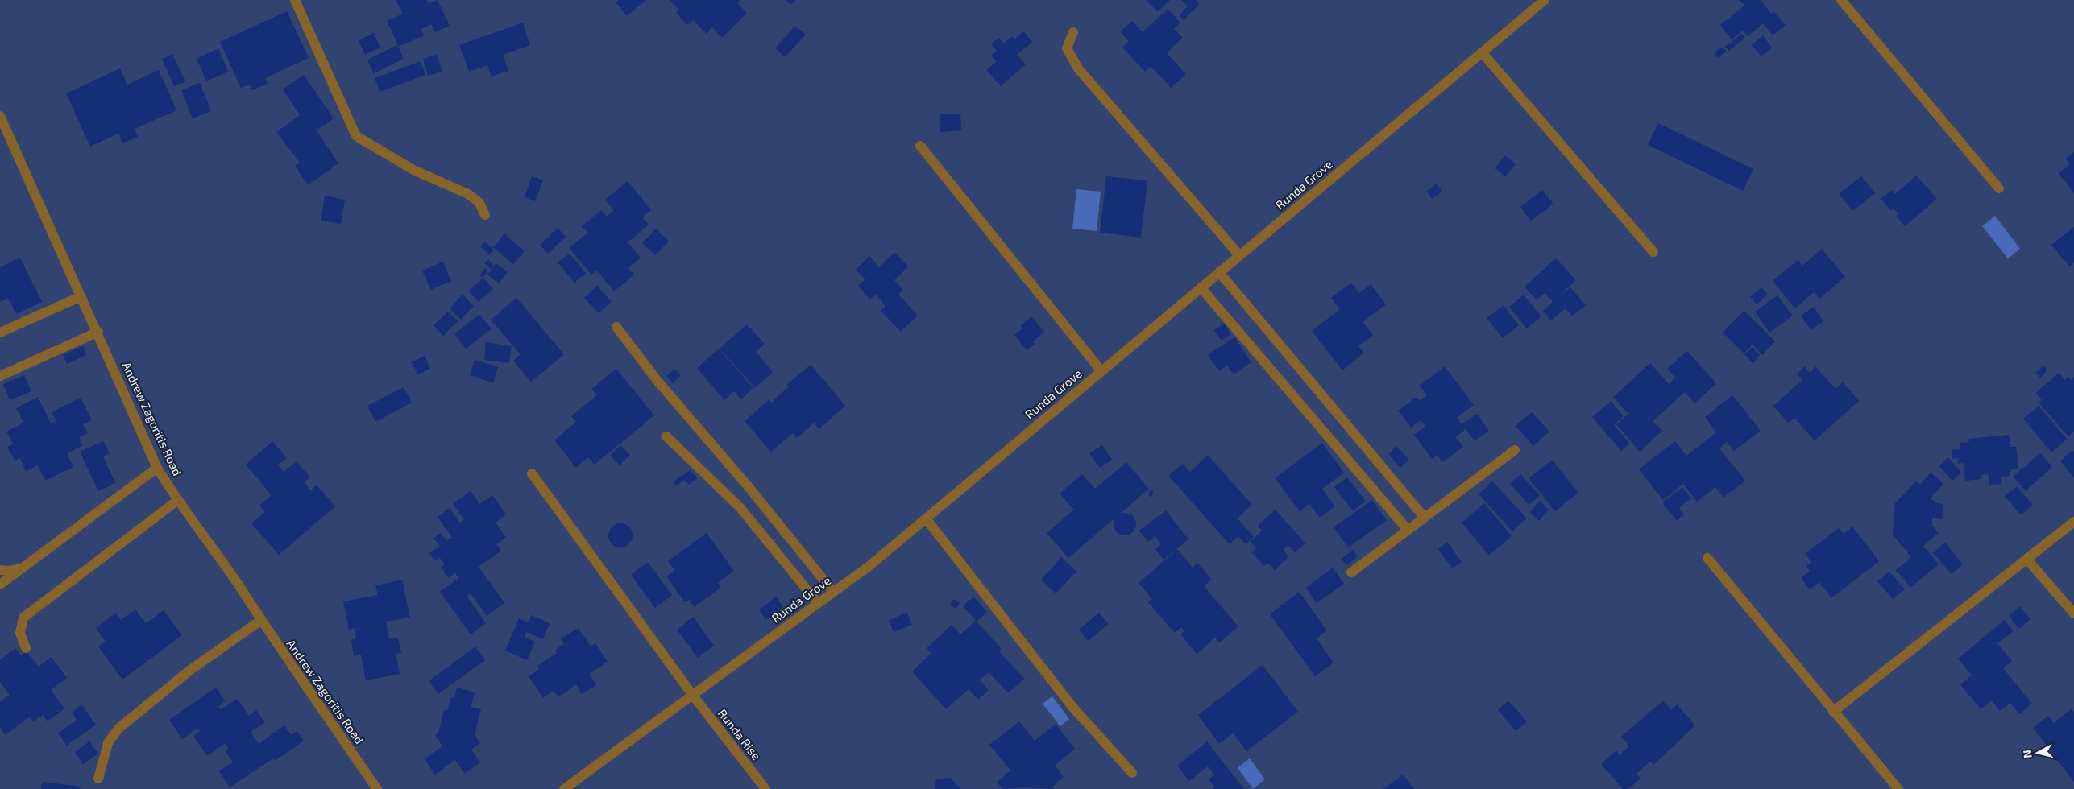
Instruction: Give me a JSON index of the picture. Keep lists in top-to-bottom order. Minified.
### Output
{"streets":{"street":["Runda Grove","Andrew Zagoritis Road","Runda Rise"]},"crossings":[["Runda Grove","Runda Rise"]],"north":"left"}
